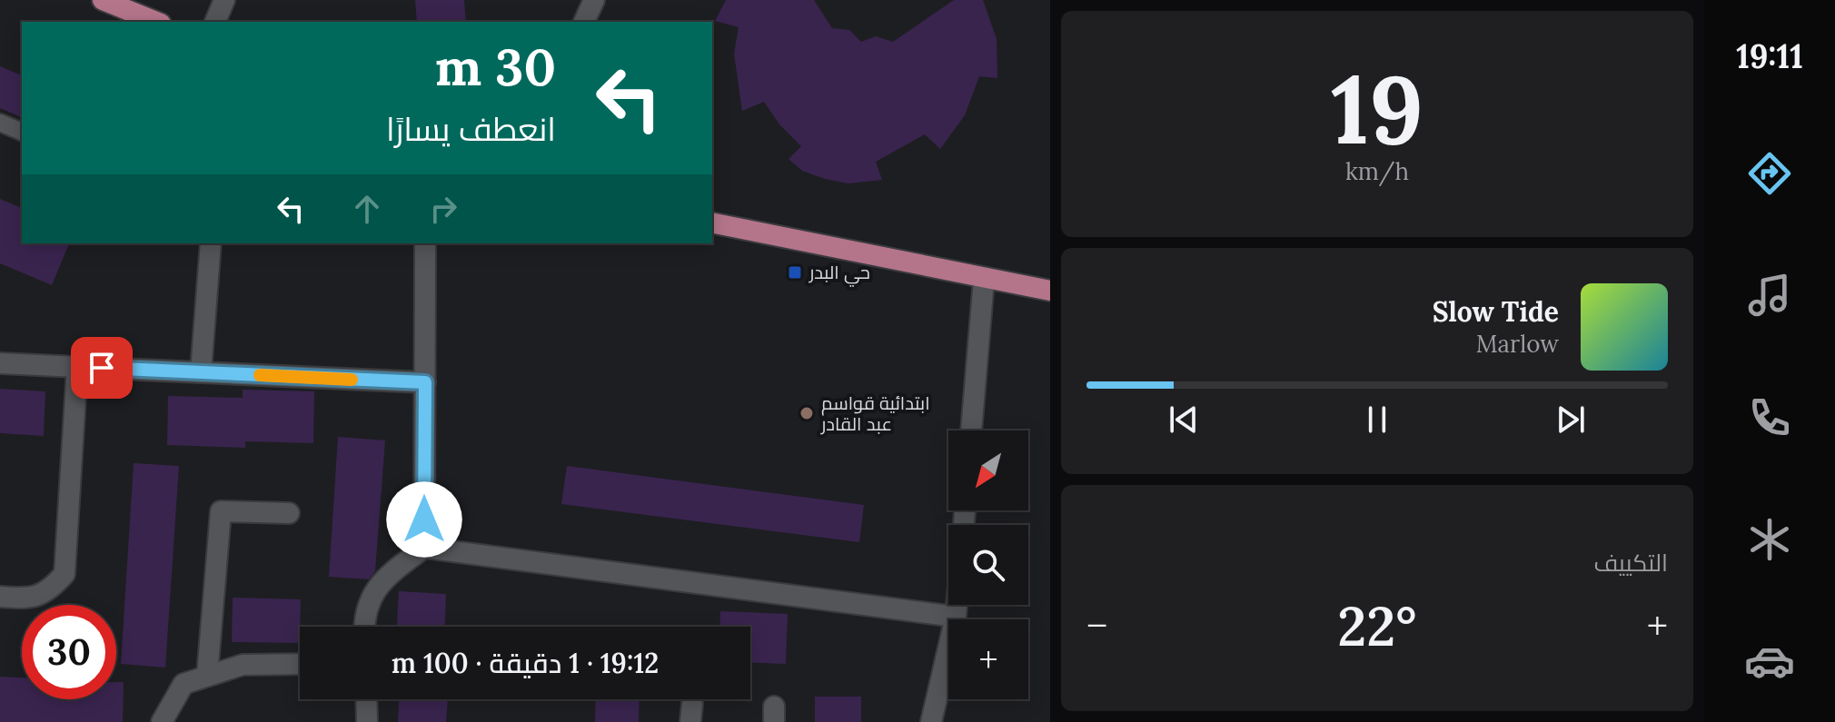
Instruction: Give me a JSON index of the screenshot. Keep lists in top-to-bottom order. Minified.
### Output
{"places":{"transit":["حي البدر"],"other":["ابتدائية قواسم عبد القادر"]},"north":"bottom left","page":{"tabs":"19:11","tile":[["19","km/h"],"التكييف"],"turn":["30 m","انعطف يسارًا"],"song":["Slow Tide","Marlow"],"map_buttons":"+","heat":["−","22°","+"],"limit":"30","trip":"19:12 · 1 دقيقة · 100 m"}}
